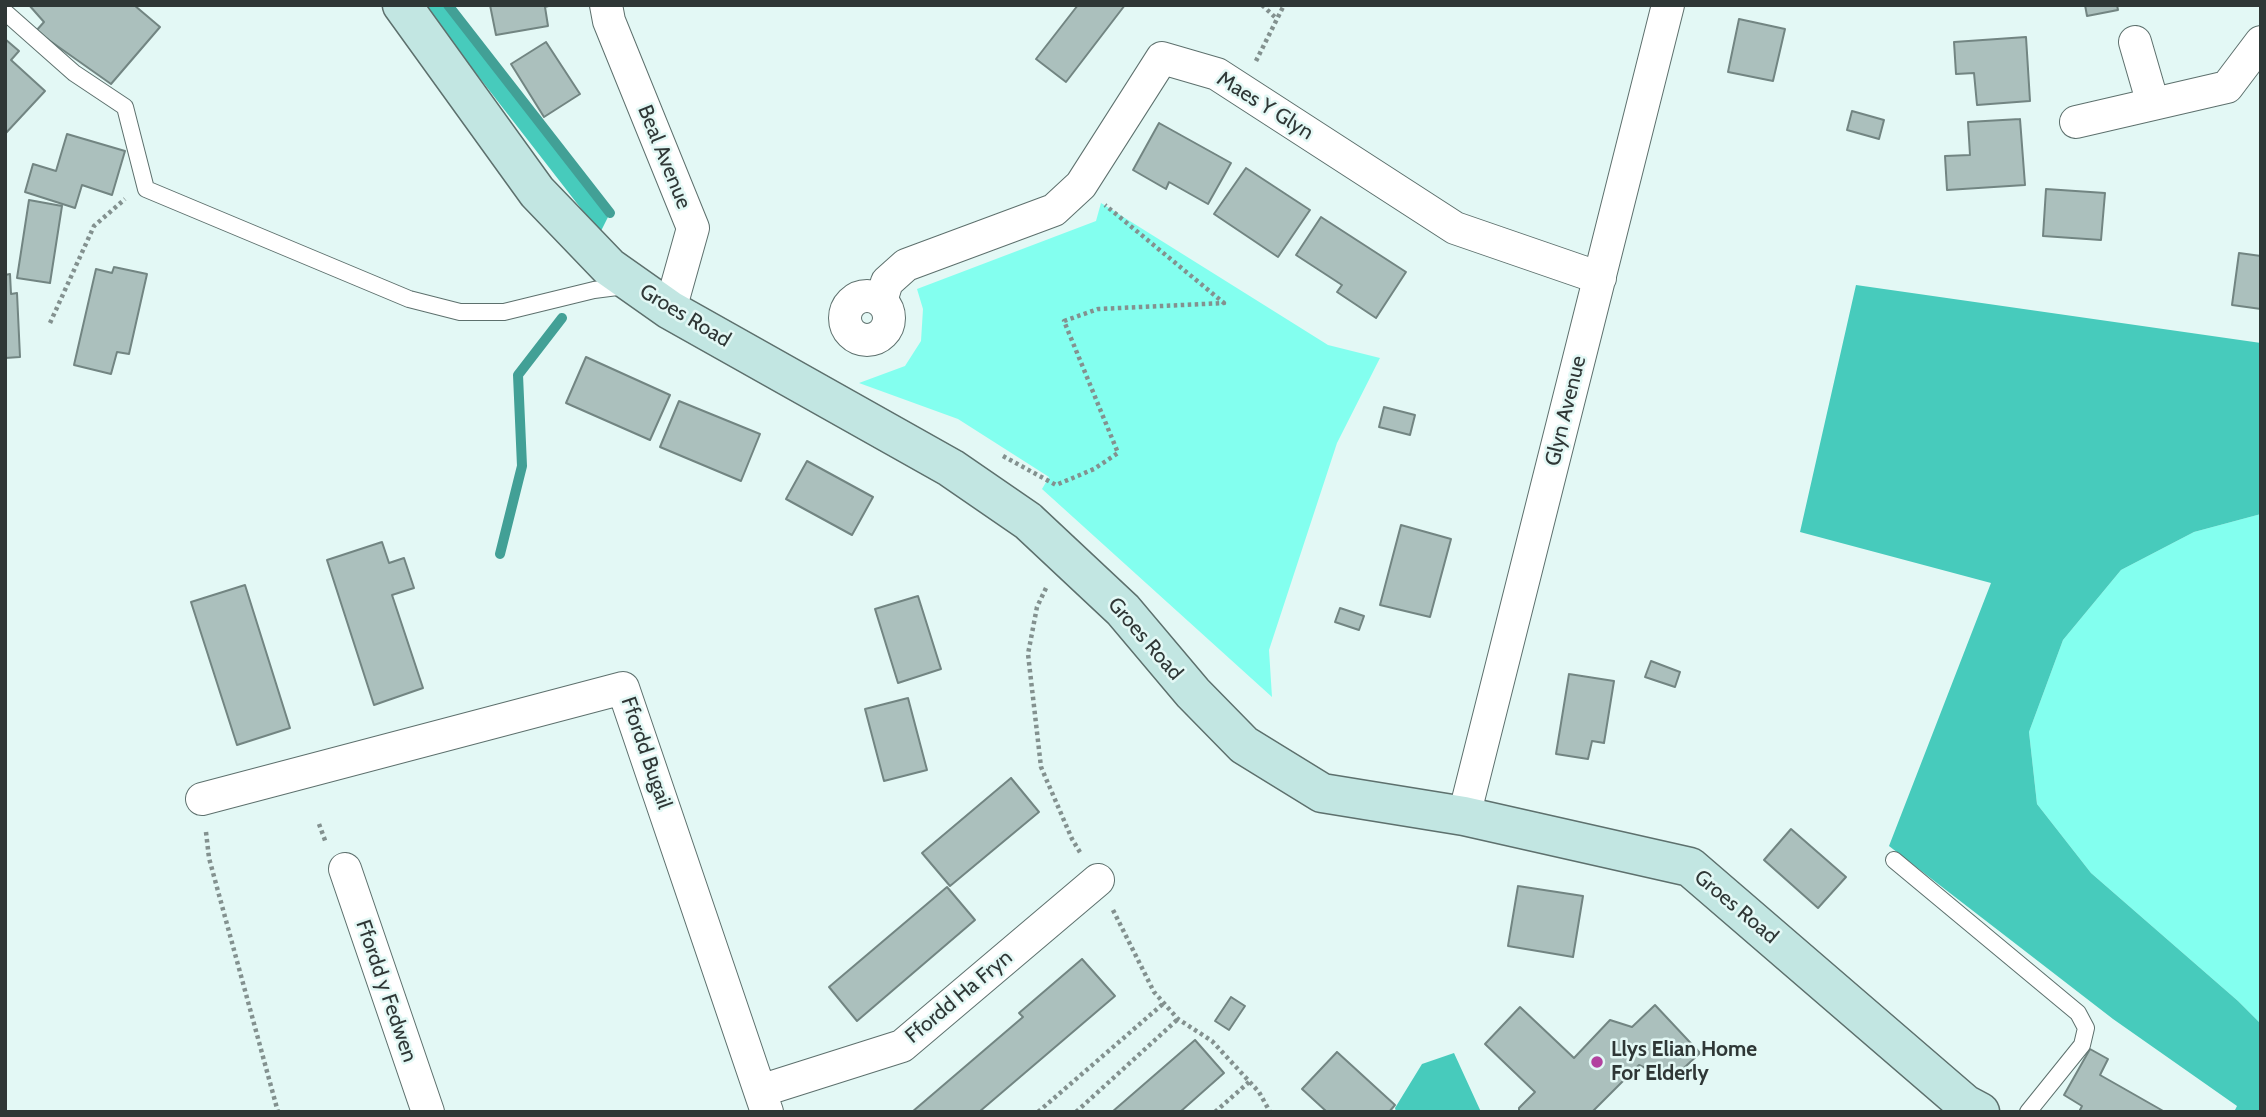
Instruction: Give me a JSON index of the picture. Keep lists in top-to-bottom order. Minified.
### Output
{"streets":{"street":["Maes Y Glyn","Beal Avenue","Groes Road","Glyn Avenue","Ffordd Bugail","Ffordd y Fedwen","Ffordd Ha Fryn"]},"crossings":[["Maes Y Glyn","Glyn Avenue"],["Beal Avenue","Groes Road"],["Groes Road","Glyn Avenue"],["Ffordd Bugail","Ffordd Ha Fryn"]],"places":["Llys Elian Home For Elderly"]}
